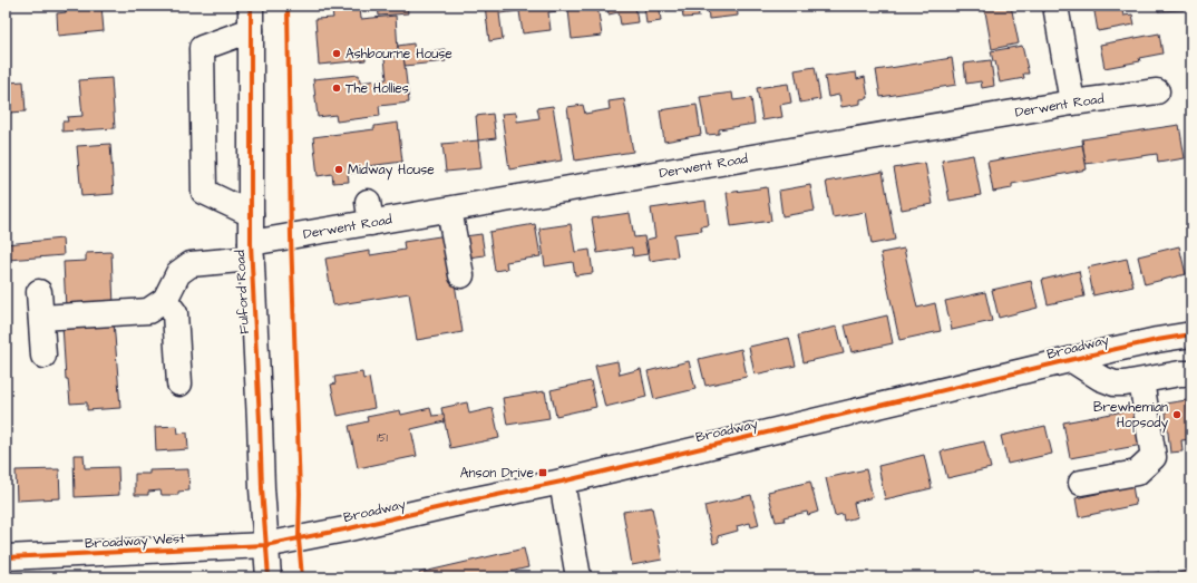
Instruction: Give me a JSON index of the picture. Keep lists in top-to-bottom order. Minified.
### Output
{"streets":{"street":["Derwent Road","Fulford Road","Broadway","Broadway West"]},"crossings":[["Derwent Road","Fulford Road"],["Fulford Road","Broadway"],["Fulford Road","Broadway West"],["Broadway","Broadway West"]],"places":{"other":["Ashbourne House","The Hollies","Midway House","Brewhemian Hopsody"],"transit":["Anson Drive"]},"house_numbers":["151"]}
